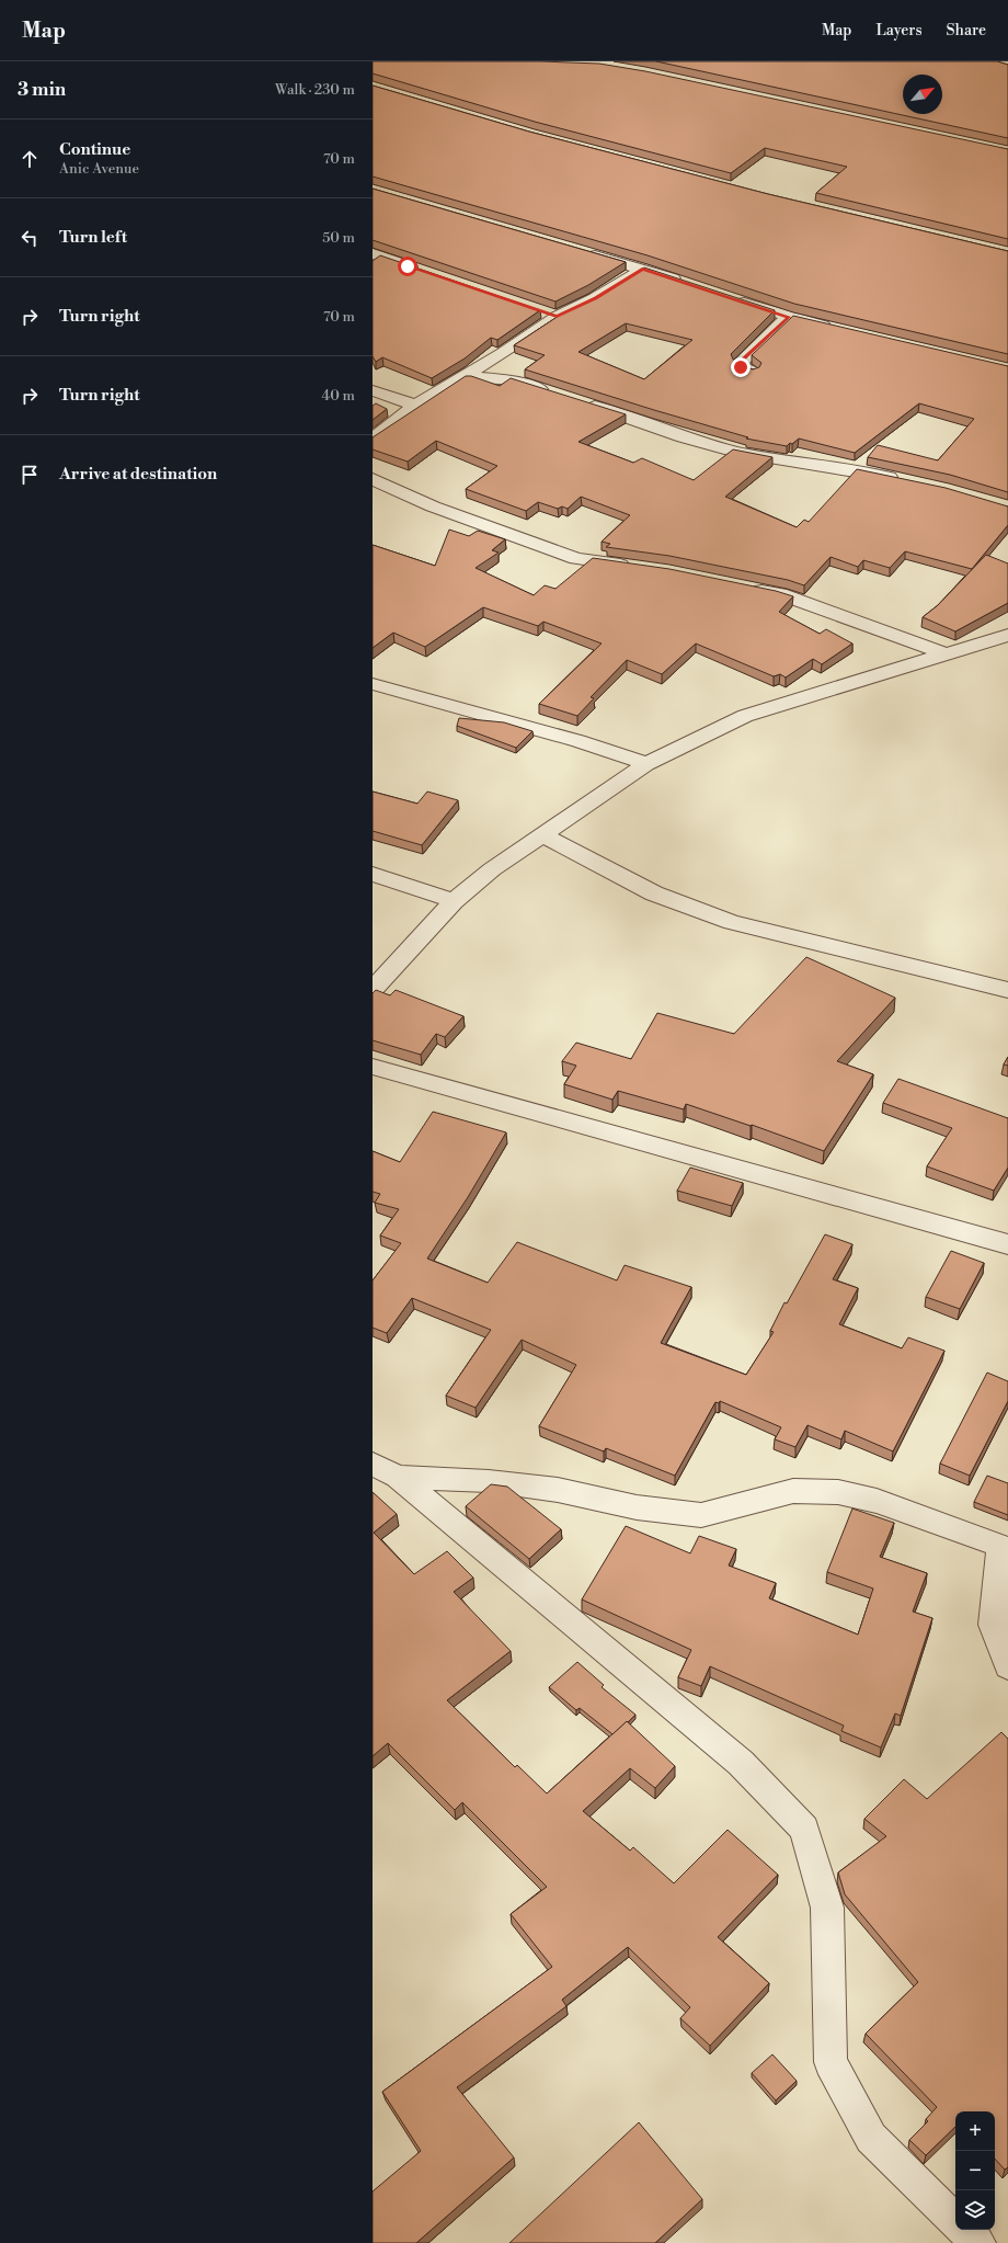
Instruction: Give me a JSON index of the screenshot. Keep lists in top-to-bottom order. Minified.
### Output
{"north":"top right","page":{"header":"Map","nav":["Map","Layers","Share"],"heading":["3 min","Walk · 230 m"],"list":[["Continue","Anic Avenue","70 m"],["Turn left","50 m"],["Turn right","70 m"],["Turn right","40 m"],"Arrive at destination"],"map_buttons":["+","−"]}}
